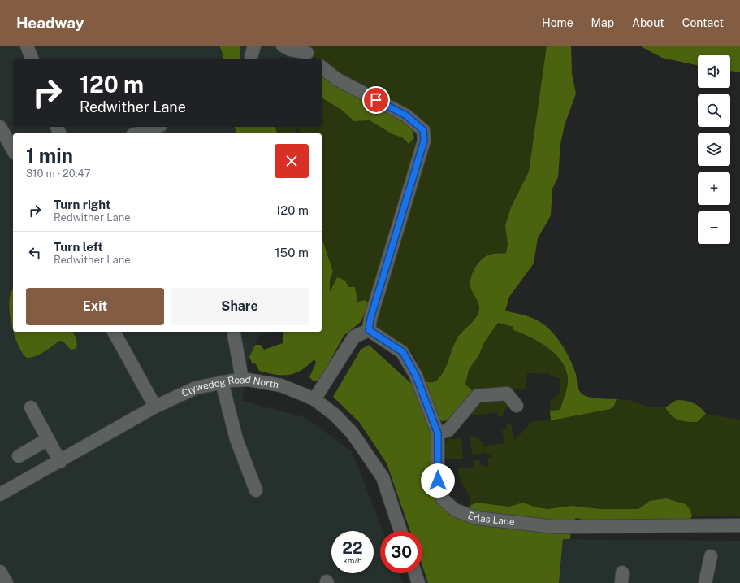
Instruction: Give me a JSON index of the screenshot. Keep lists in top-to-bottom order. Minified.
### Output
{"streets":{"street":["Clywedog Road North","Erlas Lane"]},"page":{"header":"Headway","nav":["Home","Map","About","Contact"],"map_buttons":["+","−"],"turn":["120 m","Redwither Lane"],"heading":["1 min","310 m · 20:47"],"list":[{"name":"Turn right","note":"Redwither Lane","value":"120 m"},{"name":"Turn left","note":"Redwither Lane","value":"150 m"}],"buttons":["Exit","Share"],"speed":"22 km/h","limit":"30"}}
